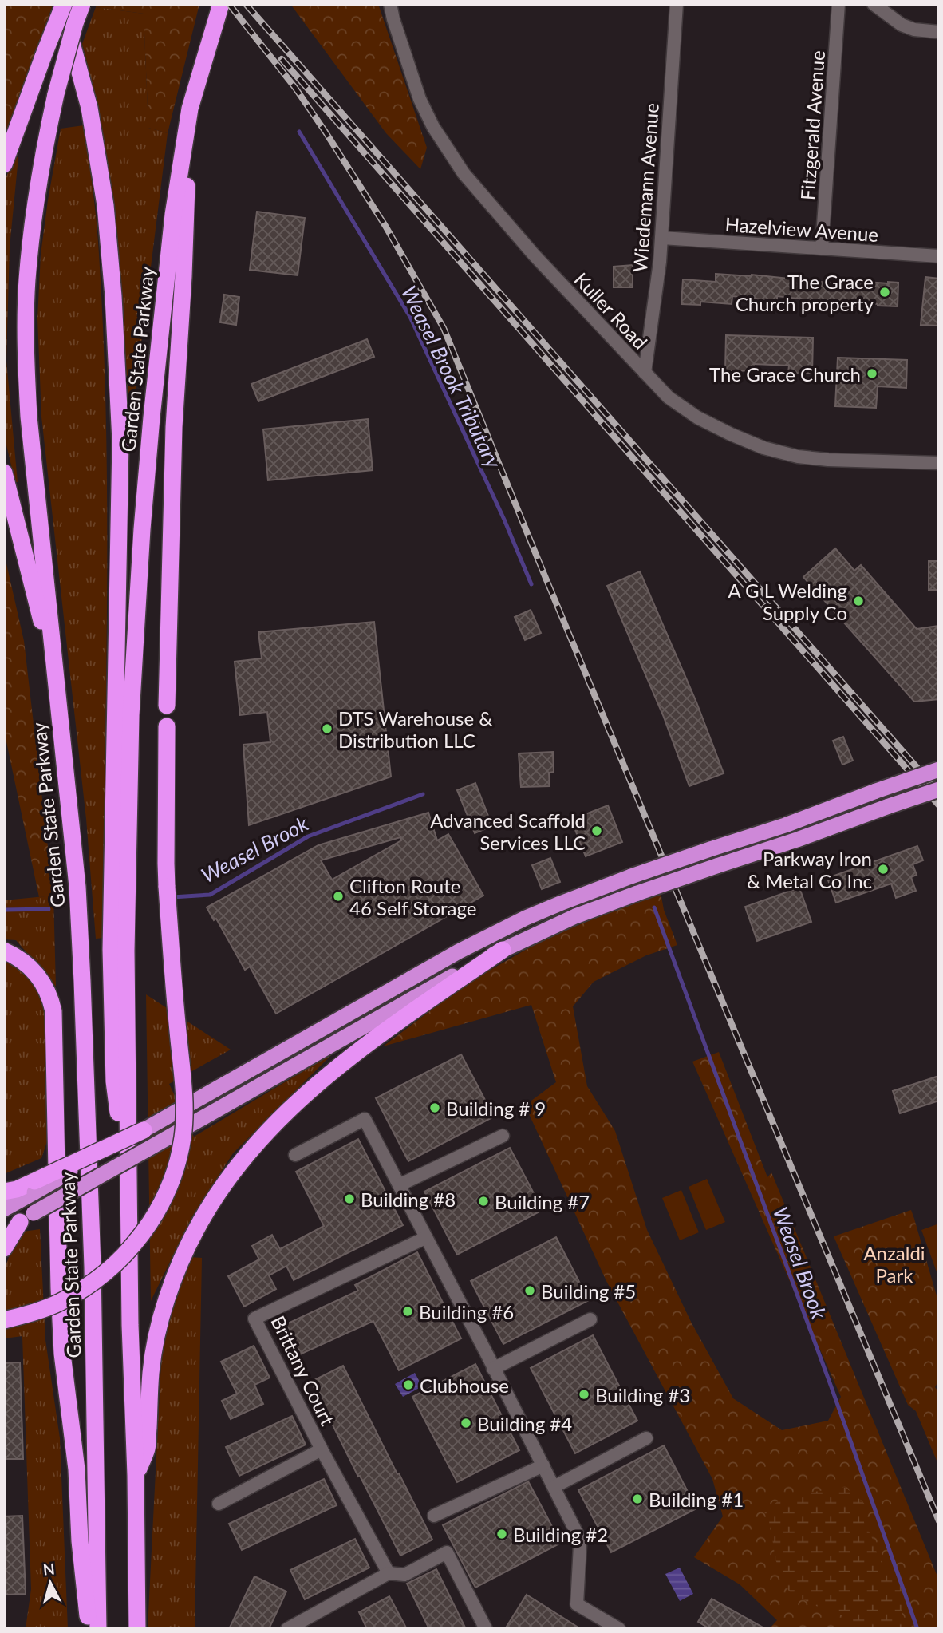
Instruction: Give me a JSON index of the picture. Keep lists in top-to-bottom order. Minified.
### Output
{"streets":{"highway":["Garden State Parkway"],"street":["Fitzgerald Avenue","Wiedemann Avenue","Hazelview Avenue","Kuller Road","Brittany Court"]},"crossings":[["Fitzgerald Avenue","Hazelview Avenue"],["Wiedemann Avenue","Hazelview Avenue"],["Wiedemann Avenue","Kuller Road"]],"water":["Weasel Brook Tributary","Weasel Brook"],"parks":["Anzaldi Park"],"places":["The Grace Church property","The Grace Church","A G L Welding Supply Co","DTS Warehouse & Distribution LLC","Advanced Scaffold Services LLC","Parkway Iron & Metal Co Inc","Clifton Route 46 Self Storage","Building # 9","Building #8","Building #7","Building #5","Building #6","Clubhouse","Building #3","Building #4","Building #1","Building #2"],"north":"top"}
